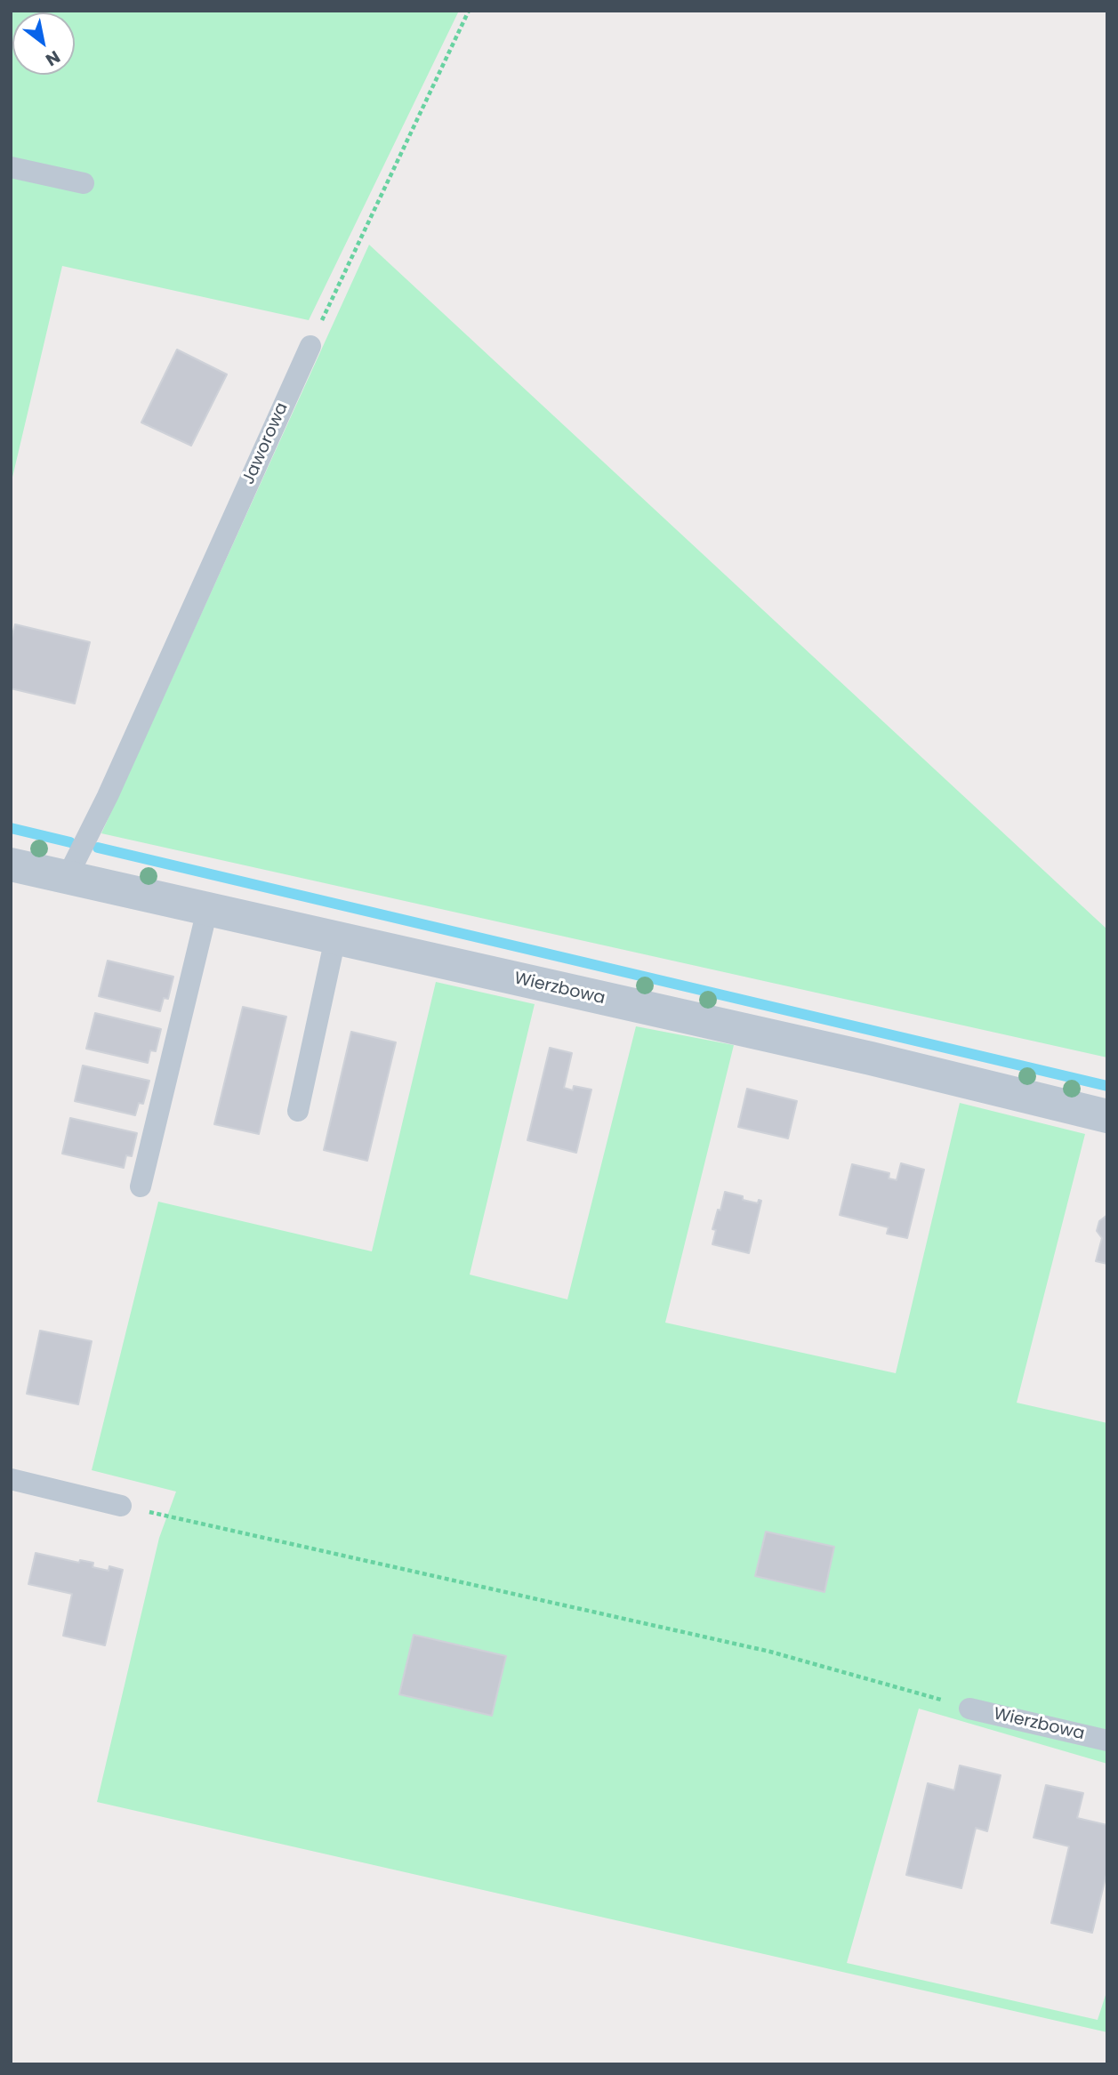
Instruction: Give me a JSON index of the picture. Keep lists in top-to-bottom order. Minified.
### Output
{"streets":{"street":["Wierzbowa"],"lane":["Jaworowa"]},"crossings":[["Jaworowa","Wierzbowa"]],"north":"bottom right"}
